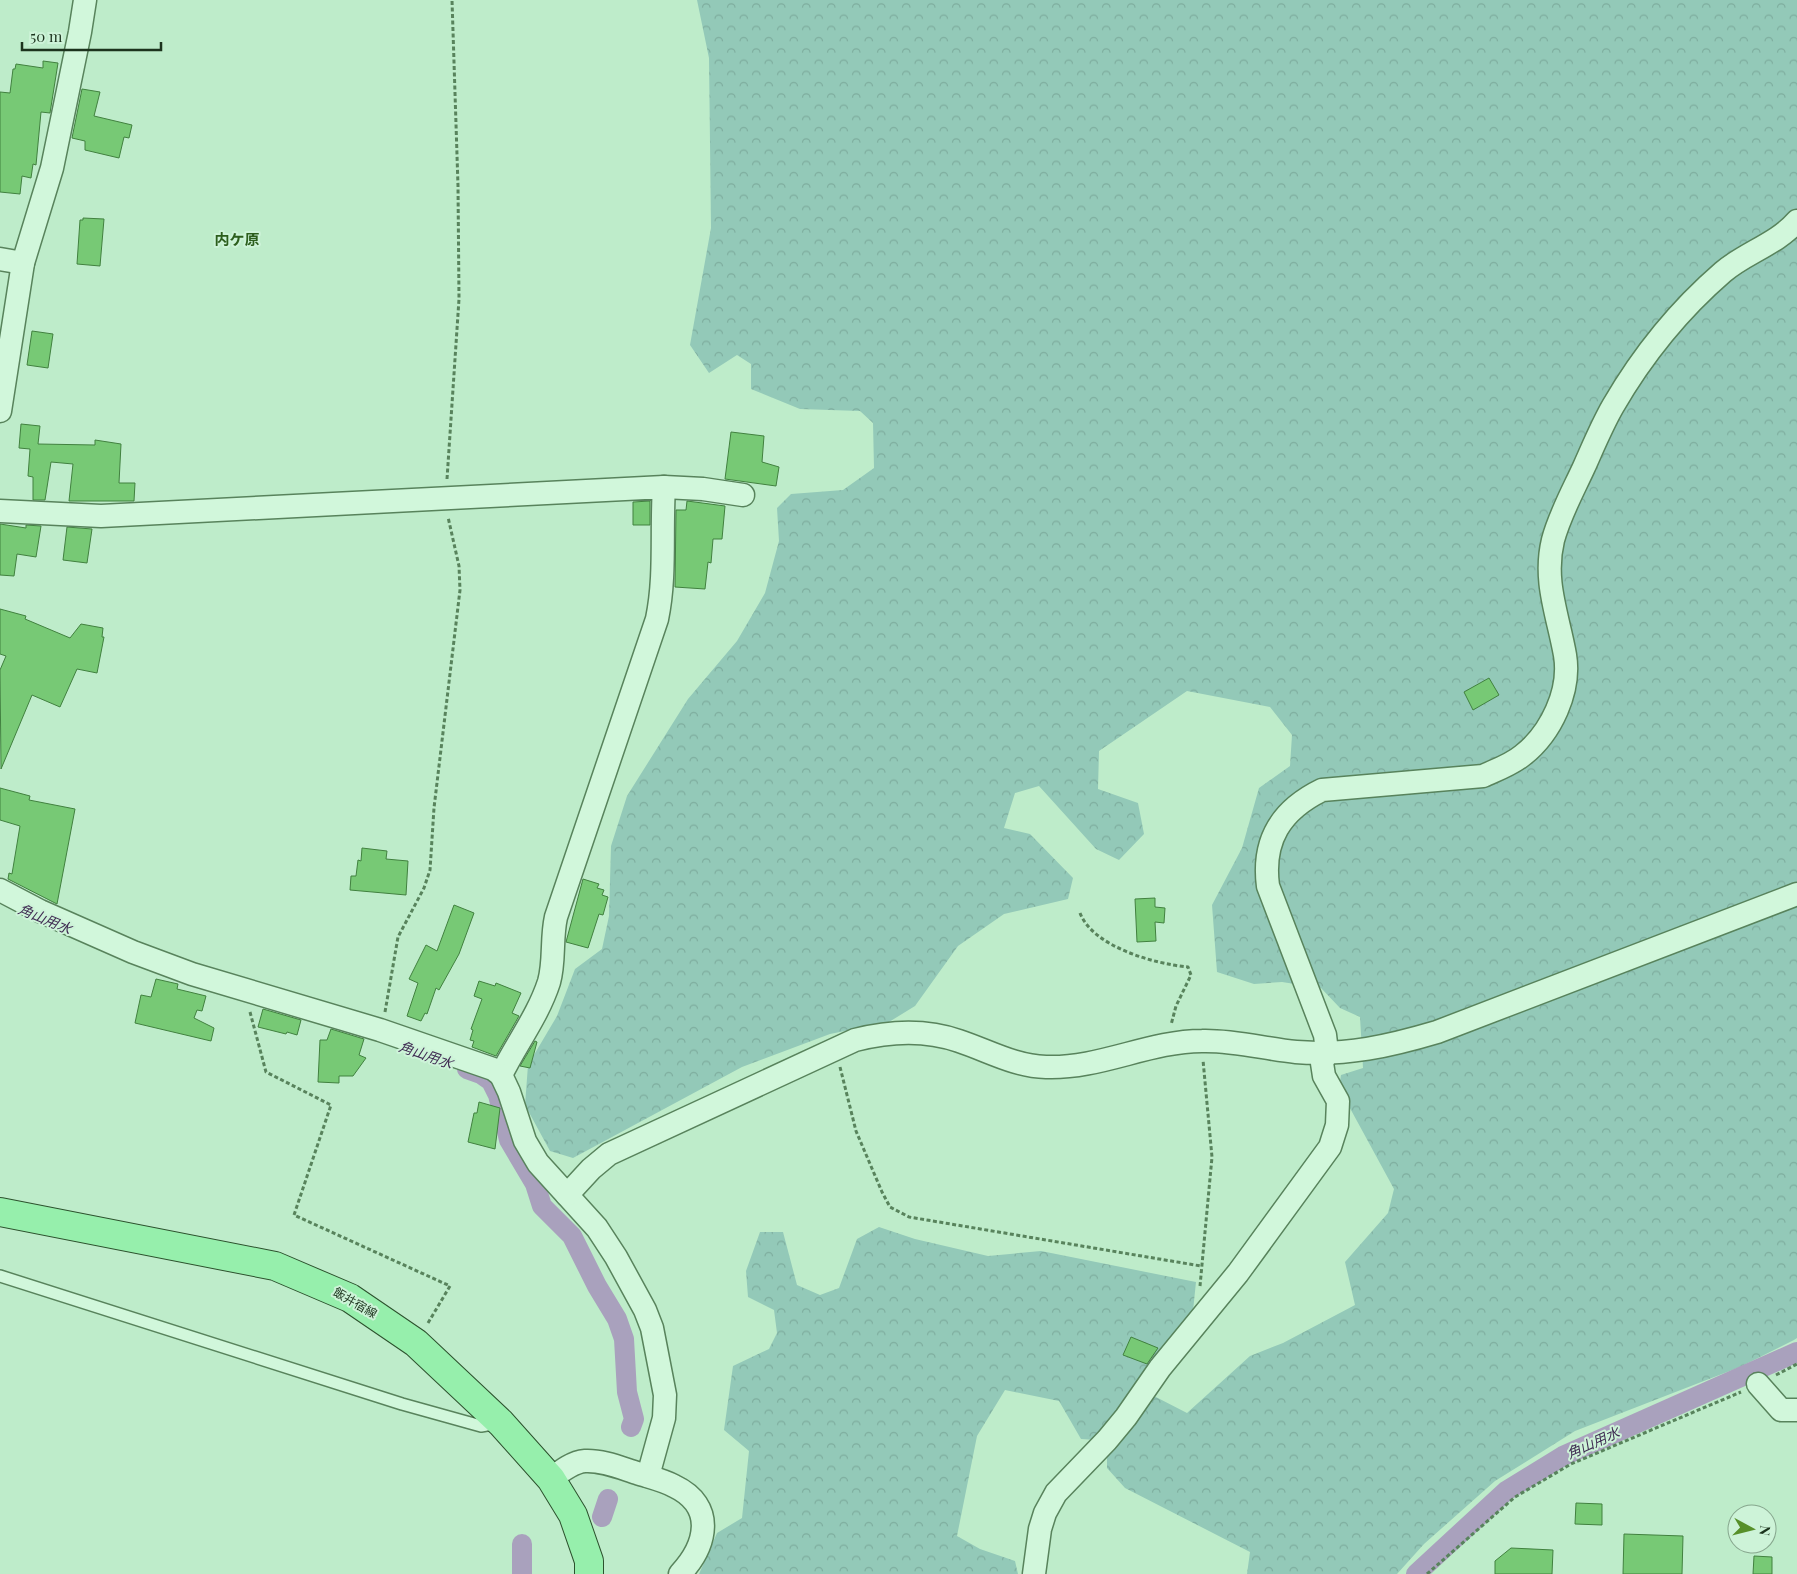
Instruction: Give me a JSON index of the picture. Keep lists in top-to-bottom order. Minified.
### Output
{"streets":{"main road":["飯井宿線"]},"districts":["内ケ原"],"water":["角山用水"],"scale_bar":"50 m","north":"right"}
